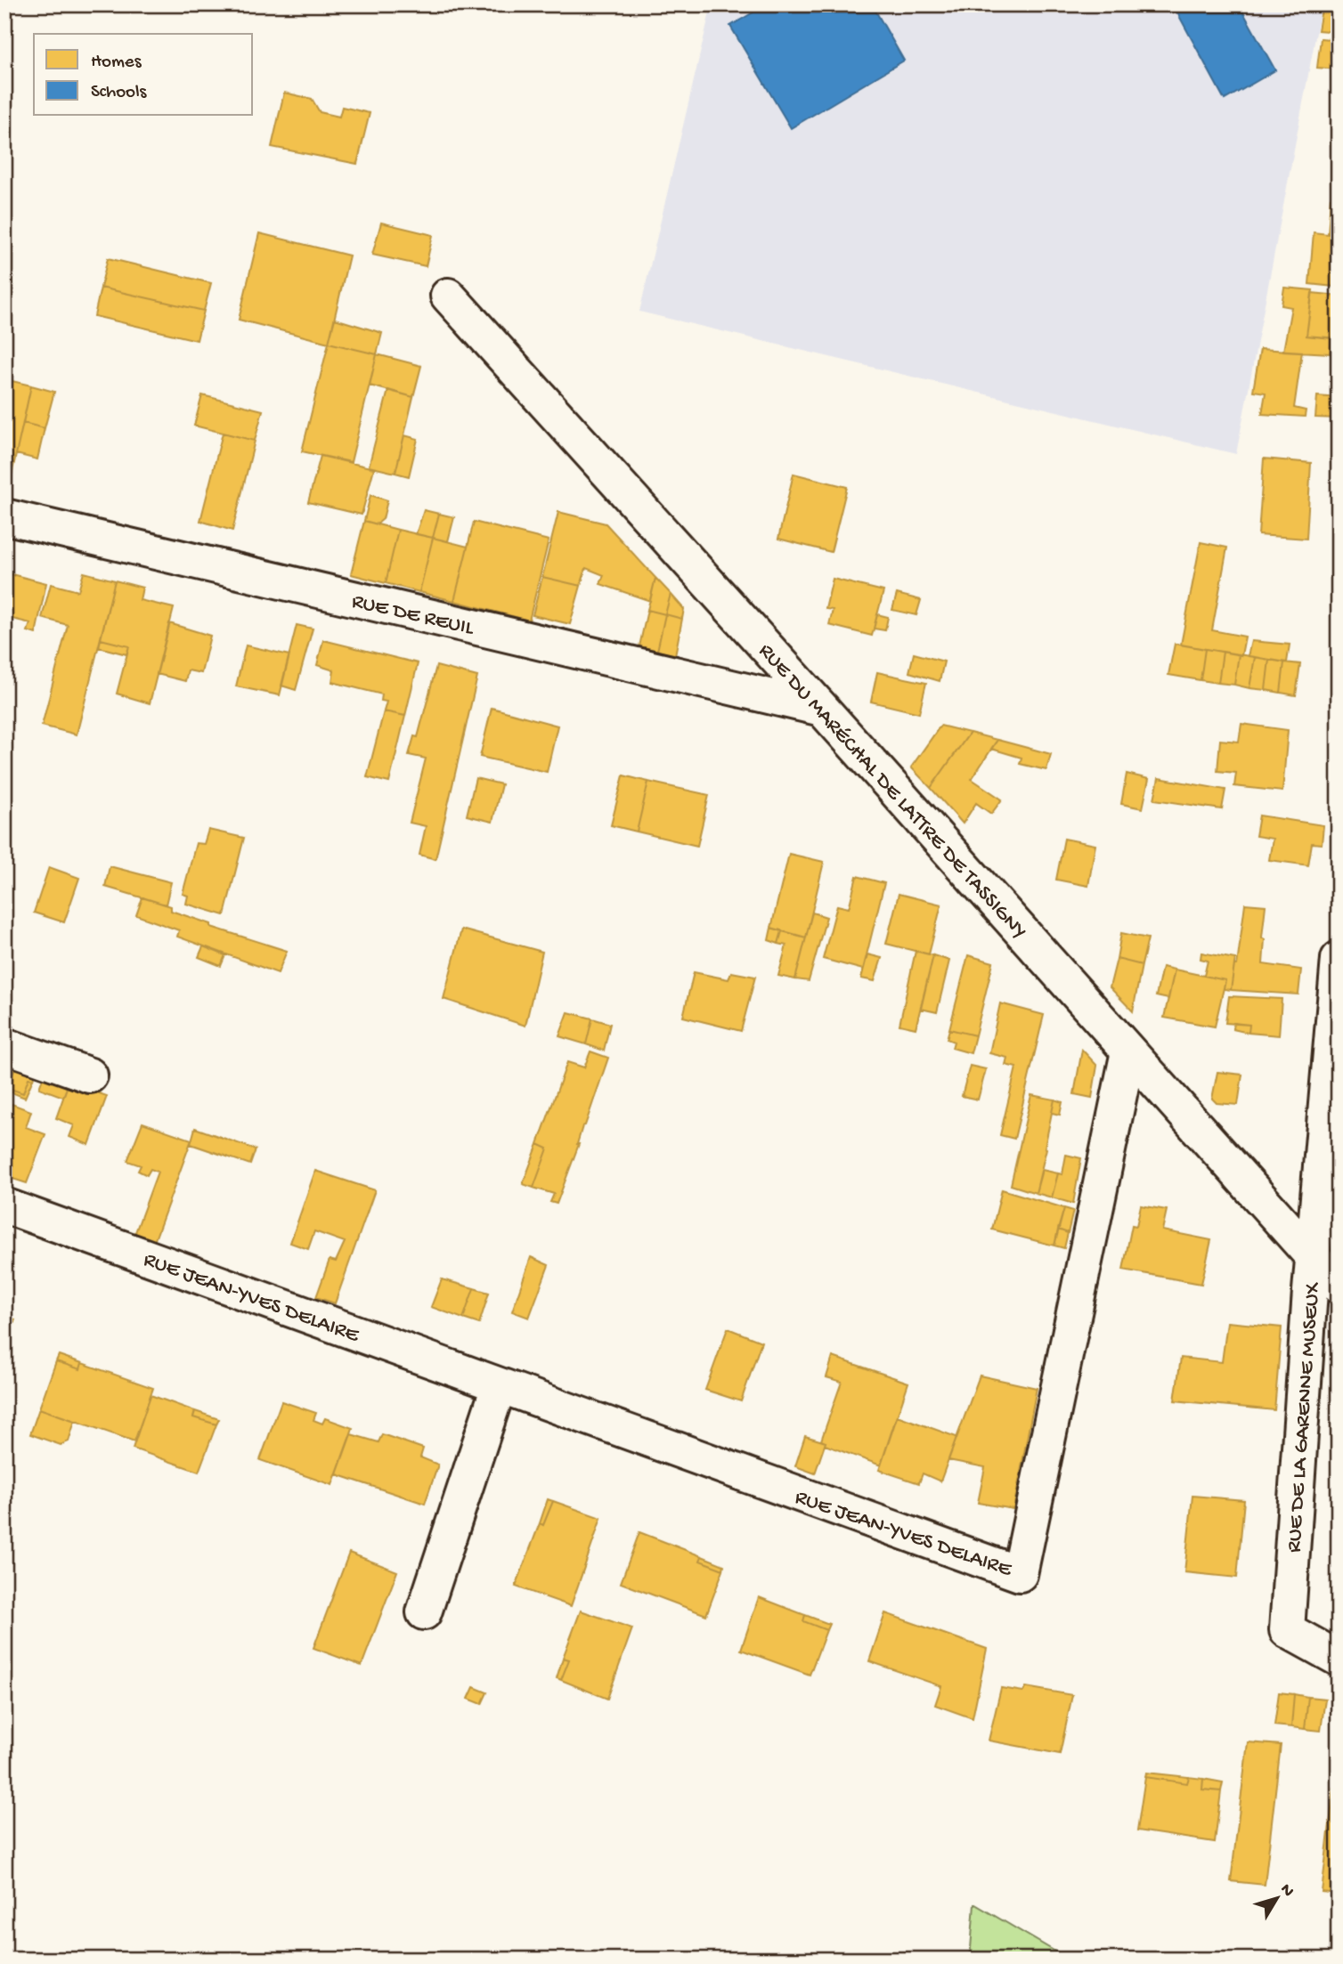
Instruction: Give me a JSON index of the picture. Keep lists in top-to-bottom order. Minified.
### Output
{"streets":{"street":["RUE DE REUIL","RUE DU MARÉCHAL DE LATTRE DE TASSIGNY","RUE JEAN-YVES DELAIRE","RUE DE LA GARENNE MUSEUX"]},"crossings":[["RUE DE REUIL","RUE DU MARÉCHAL DE LATTRE DE TASSIGNY"],["RUE DU MARÉCHAL DE LATTRE DE TASSIGNY","RUE JEAN-YVES DELAIRE"],["RUE DU MARÉCHAL DE LATTRE DE TASSIGNY","RUE DE LA GARENNE MUSEUX"]],"legend":["Homes","Schools"],"north":"top right"}
